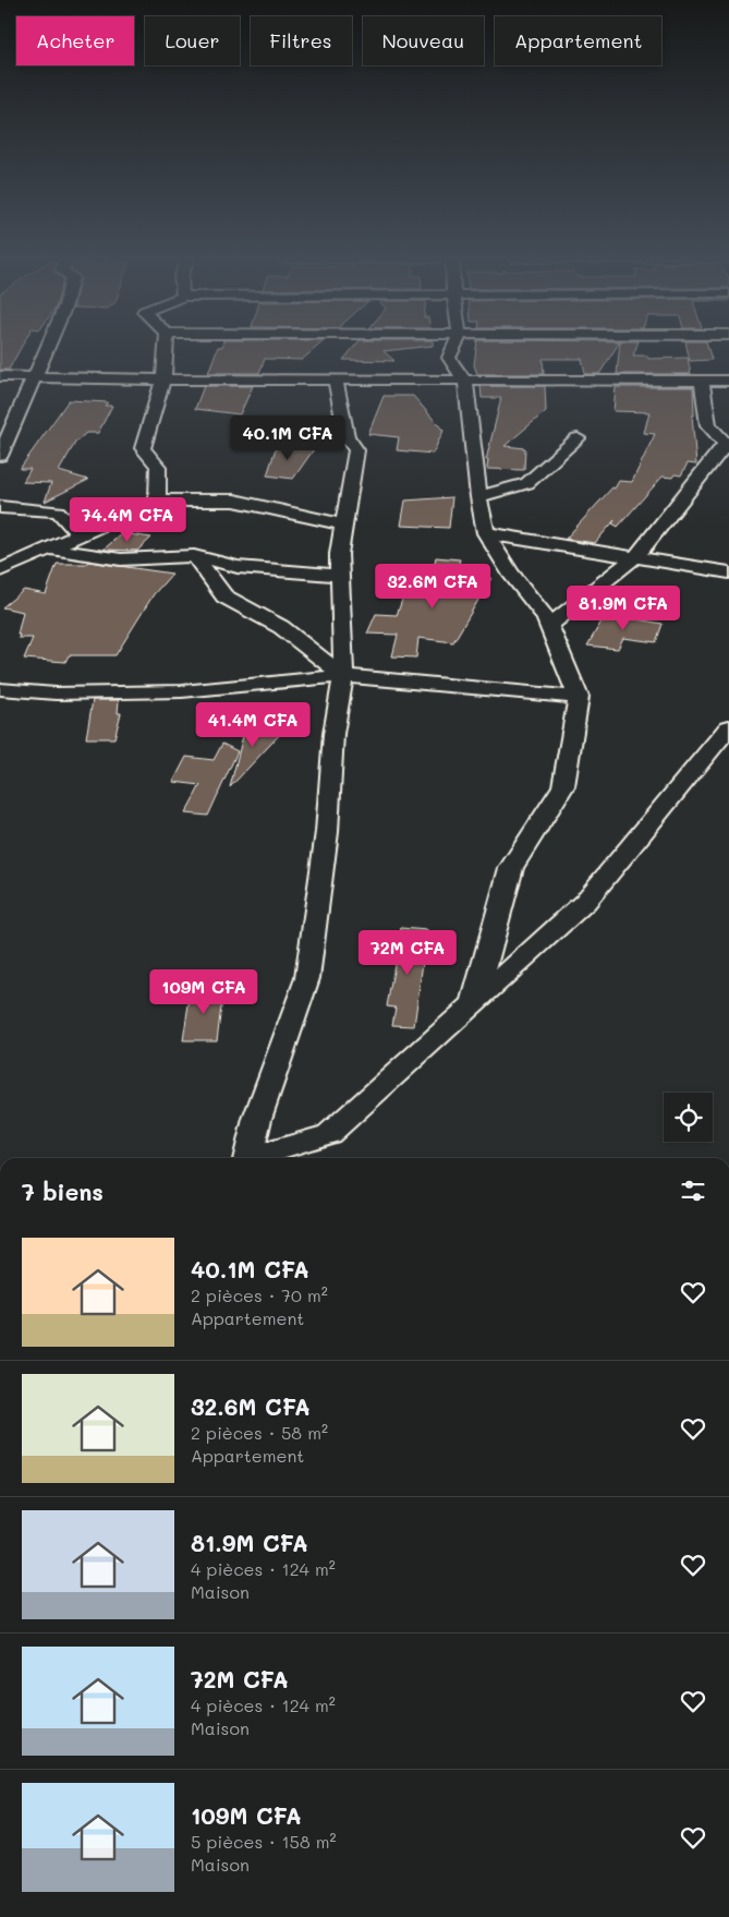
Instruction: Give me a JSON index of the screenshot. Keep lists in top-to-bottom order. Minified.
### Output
{"page":{"chip":["Acheter","Louer","Filtres","Nouveau","Appartement"],"price":["40.1M CFA","74.4M CFA","32.6M CFA","81.9M CFA","41.4M CFA","72M CFA","109M CFA"],"heading":"7 biens","list":[{"name":"40.1M CFA","note":"2 pièces · 70 m² · Appartement"},{"name":"32.6M CFA","note":"2 pièces · 58 m² · Appartement"},{"name":"81.9M CFA","note":"4 pièces · 124 m² · Maison"},{"name":"72M CFA","note":"4 pièces · 124 m² · Maison"},{"name":"109M CFA","note":"5 pièces · 158 m² · Maison"}]}}
